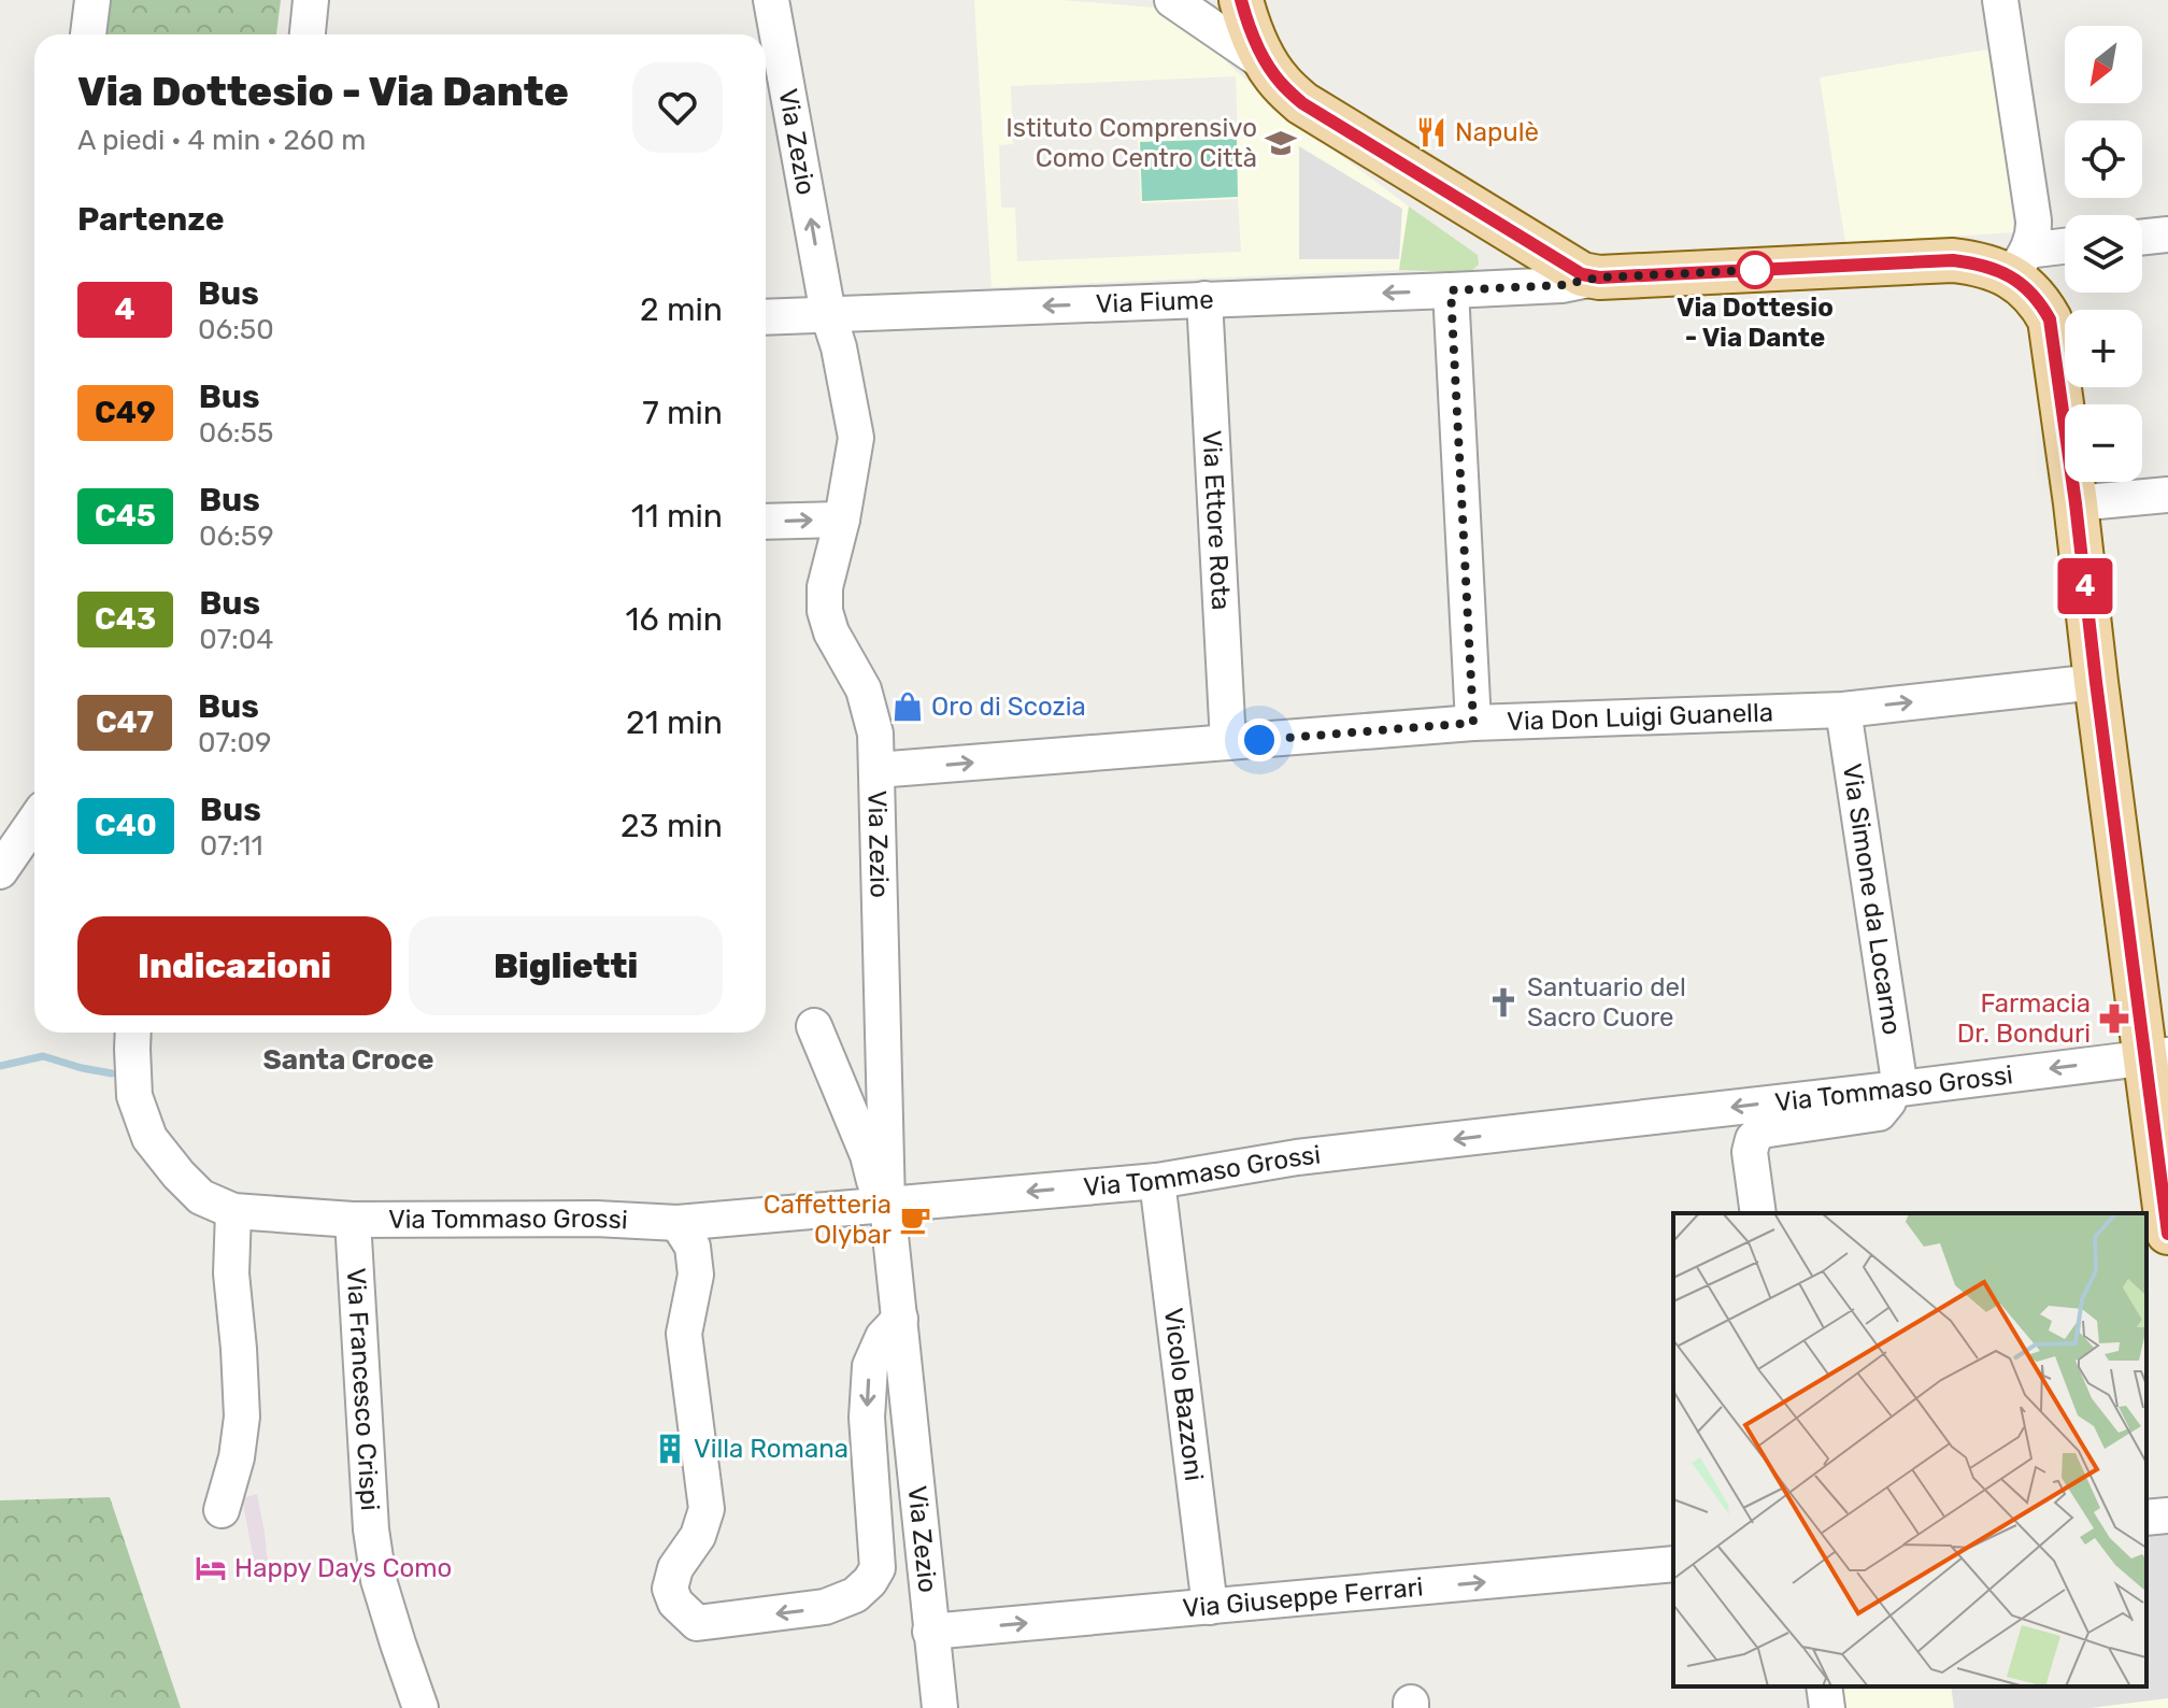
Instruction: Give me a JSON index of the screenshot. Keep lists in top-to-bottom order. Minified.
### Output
{"streets":{"street":["Via Zezio","Via Fiume","Via Ettore Rota","Via Don Luigi Guanella","Via Simone da Locarno","Via Tommaso Grossi","Via Francesco Crispi","Vicolo Bazzoni","Via Giuseppe Ferrari"]},"crossings":[["Via Zezio","Via Fiume"],["Via Zezio","Via Don Luigi Guanella"],["Via Zezio","Via Tommaso Grossi"],["Via Zezio","Via Giuseppe Ferrari"],["Via Fiume","Via Ettore Rota"],["Via Ettore Rota","Via Don Luigi Guanella"],["Via Don Luigi Guanella","Via Simone da Locarno"],["Via Simone da Locarno","Via Tommaso Grossi"],["Via Tommaso Grossi","Via Francesco Crispi"],["Via Tommaso Grossi","Vicolo Bazzoni"],["Vicolo Bazzoni","Via Giuseppe Ferrari"]],"one_way":["Via Fiume","Via Don Luigi Guanella","Via Tommaso Grossi","Via Giuseppe Ferrari"],"districts":["Santa Croce"],"places":{"restaurant":["Napulè"],"school or university":["Istituto Comprensivo Como Centro Città"],"other":["Via Dottesio - Via Dante"],"shop":["Oro di Scozia"],"church":["Santuario del Sacro Cuore"],"pharmacy":["Farmacia Dr. Bonduri"],"cafe":["Caffetteria Olybar"],"building":["Villa Romana"],"hotel":["Happy Days Como"]},"lines":["bus line 4"],"north":"bottom left","page":{"on_map":"4","map_buttons":["+","−"],"heading":[["Via Dottesio - Via Dante","A piedi · 4 min · 260 m"],"Partenze"],"list":[{"mark":"4","name":"Bus","note":"06:50","value":"2 min"},{"mark":"C49","name":"Bus","note":"06:55","value":"7 min"},{"mark":"C45","name":"Bus","note":"06:59","value":"11 min"},{"mark":"C43","name":"Bus","note":"07:04","value":"16 min"},{"mark":"C47","name":"Bus","note":"07:09","value":"21 min"},{"mark":"C40","name":"Bus","note":"07:11","value":"23 min"}],"buttons":["Indicazioni","Biglietti"]}}
